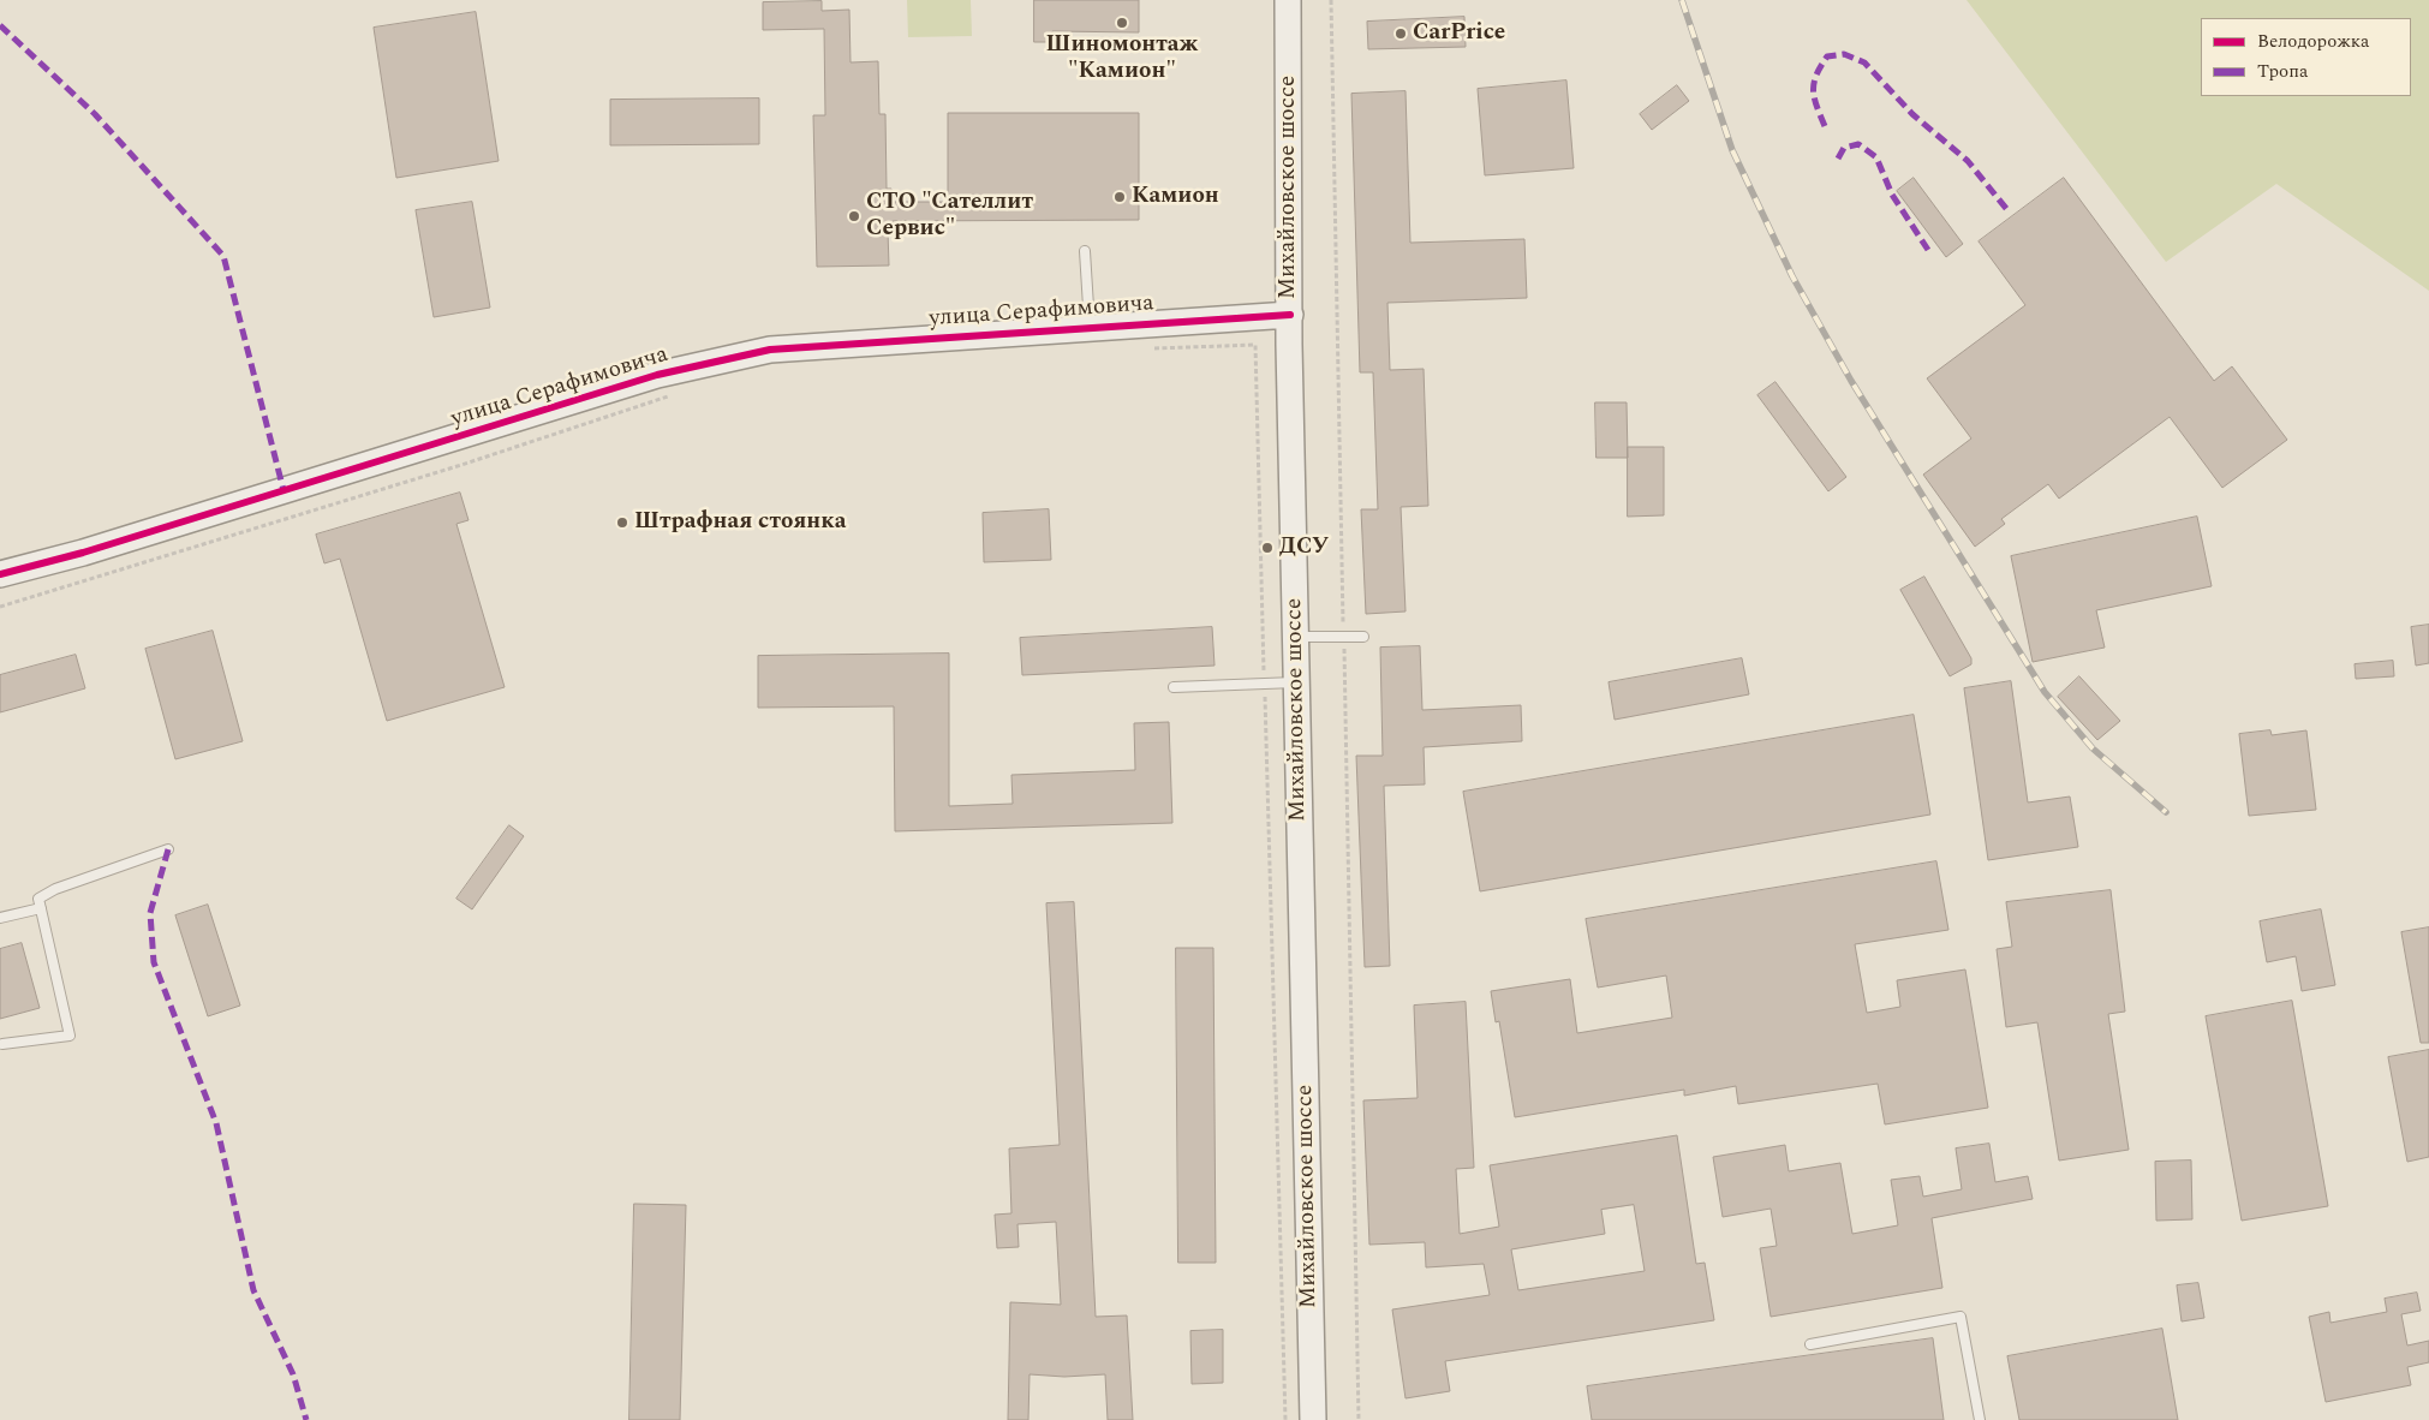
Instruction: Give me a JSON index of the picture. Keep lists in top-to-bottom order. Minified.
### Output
{"streets":{"main road":["Михайловское шоссе","улица Серафимовича"]},"crossings":[["Михайловское шоссе","улица Серафимовича"]],"places":["Шиномонтаж \"Камион\"","CarPrice","Камион","СТО \"Сателлит Сервис\"","Штрафная стоянка","ДСУ"],"legend":["Велодорожка","Тропа"]}
